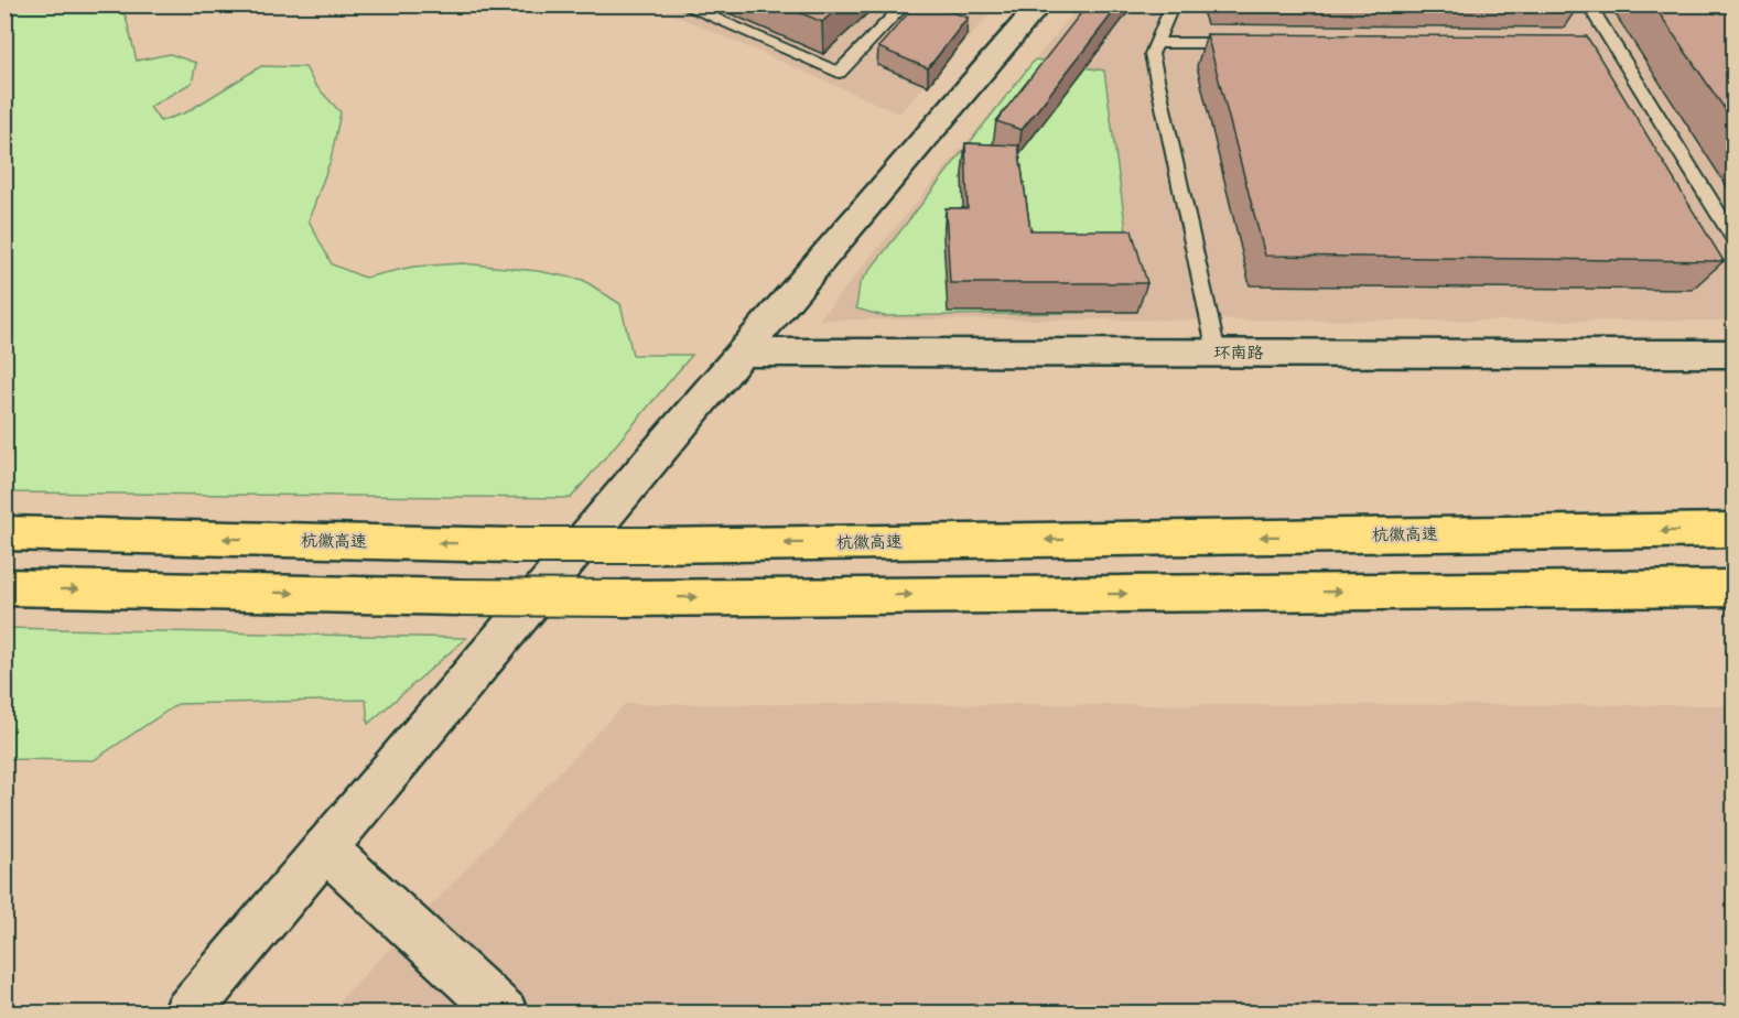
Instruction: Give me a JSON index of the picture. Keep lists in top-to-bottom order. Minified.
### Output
{"streets":{"highway":["杭徽高速"],"street":["环南路"]}}
